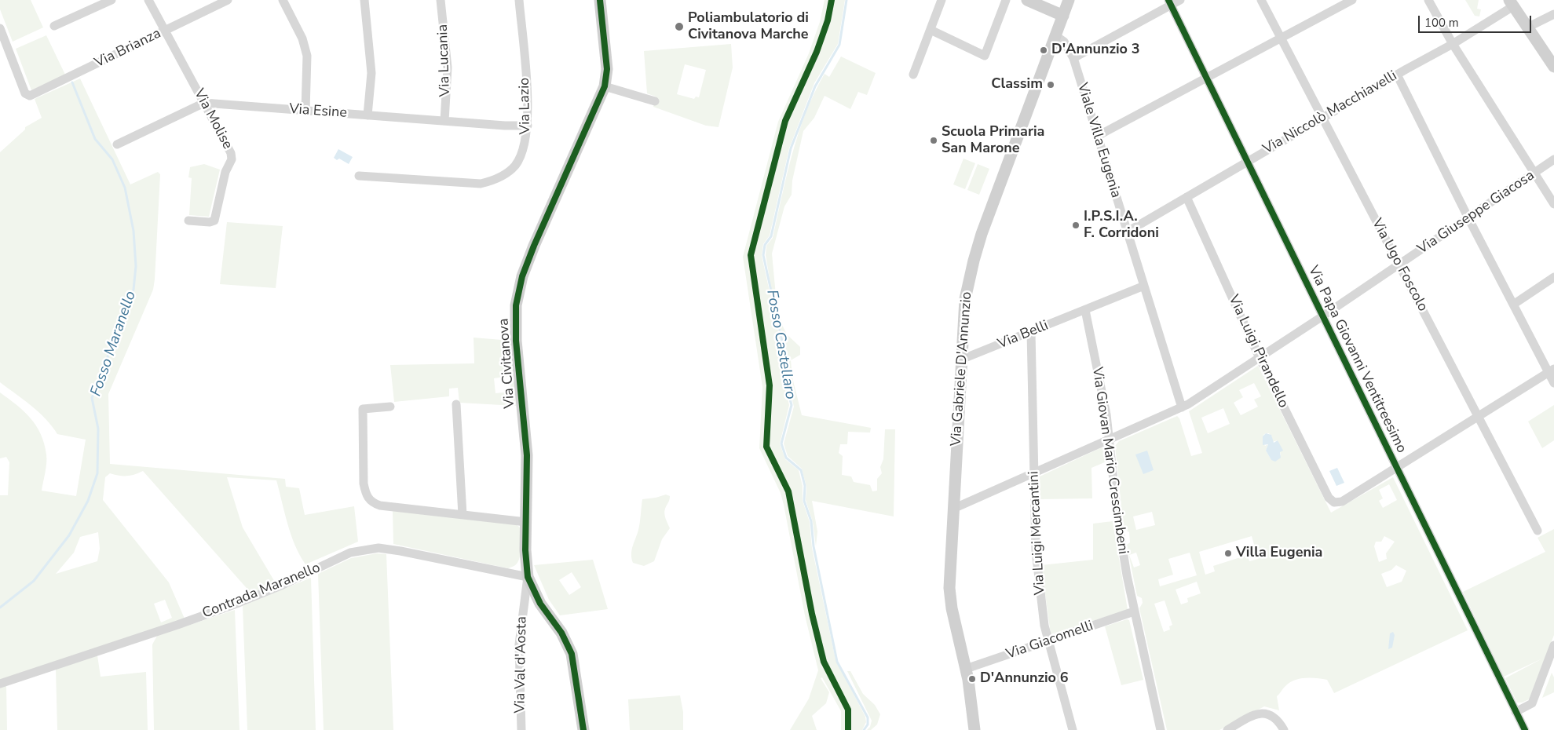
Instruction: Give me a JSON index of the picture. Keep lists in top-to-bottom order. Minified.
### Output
{"streets":{"main road":["Via Civitanova","Via Gabriele D'Annunzio"],"street":["Via Brianza","Via Lucania","Via Lazio","Via Esine","Via Niccolò Macchiavelli","Via Molise","Viale Villa Eugenia","Via Giuseppe Giacosa","Via Ugo Foscolo","Via Belli","Via Luigi Pirandello","Via Papa Giovanni Ventitreesimo","Via Giovan Mario Crescimbeni","Via Luigi Mercantini","Contrada Maranello","Via Giacomelli","Via Val d'Aosta"]},"crossings":[["Via Brianza","Via Molise"],["Via Lucania","Via Esine"],["Via Lazio","Via Esine"],["Via Esine","Via Molise"],["Via Niccolò Macchiavelli","Viale Villa Eugenia"],["Via Niccolò Macchiavelli","Via Ugo Foscolo"],["Via Niccolò Macchiavelli","Via Luigi Pirandello"],["Via Niccolò Macchiavelli","Via Papa Giovanni Ventitreesimo"],["Viale Villa Eugenia","Via Giuseppe Giacosa"],["Viale Villa Eugenia","Via Belli"],["Viale Villa Eugenia","Via Gabriele D'Annunzio"],["Via Giuseppe Giacosa","Via Ugo Foscolo"],["Via Giuseppe Giacosa","Via Luigi Pirandello"],["Via Giuseppe Giacosa","Via Papa Giovanni Ventitreesimo"],["Via Giuseppe Giacosa","Via Gabriele D'Annunzio"],["Via Giuseppe Giacosa","Via Giovan Mario Crescimbeni"],["Via Giuseppe Giacosa","Via Luigi Mercantini"],["Via Belli","Via Gabriele D'Annunzio"],["Via Belli","Via Giovan Mario Crescimbeni"],["Via Belli","Via Luigi Mercantini"],["Via Luigi Pirandello","Via Papa Giovanni Ventitreesimo"],["Via Civitanova","Contrada Maranello"],["Via Civitanova","Via Val d'Aosta"],["Via Gabriele D'Annunzio","Via Giacomelli"],["Via Giovan Mario Crescimbeni","Via Giacomelli"],["Via Luigi Mercantini","Via Giacomelli"],["Contrada Maranello","Via Val d'Aosta"]],"water":["Fosso Maranello","Fosso Castellaro"],"places":["Poliambulatorio di Civitanova Marche","D'Annunzio 3","Classim","Scuola Primaria San Marone","I.P.S.I.A. F. Corridoni","Villa Eugenia","D'Annunzio 6"],"scale_bar":"100 m"}
